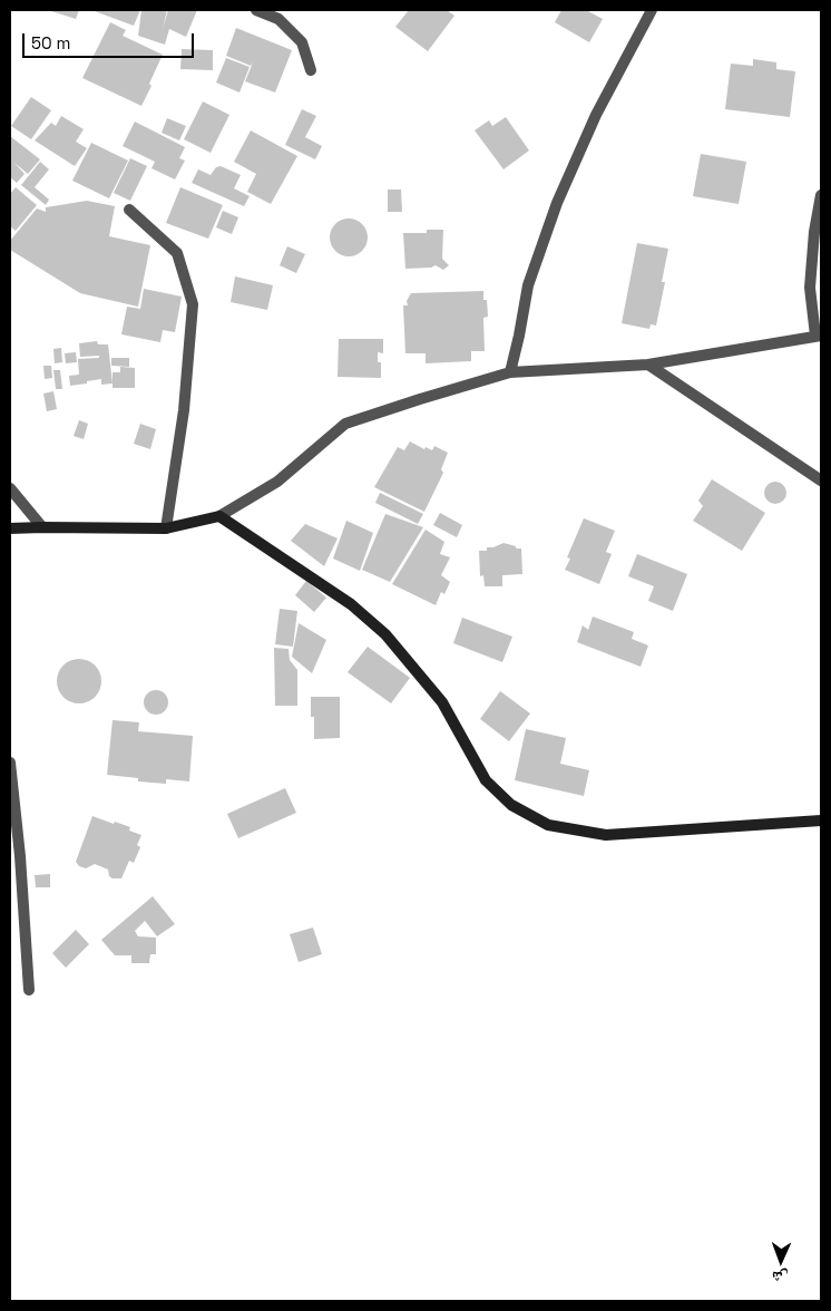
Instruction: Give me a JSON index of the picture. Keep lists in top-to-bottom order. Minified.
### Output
{"scale_bar":"50 m","north":"bottom"}
